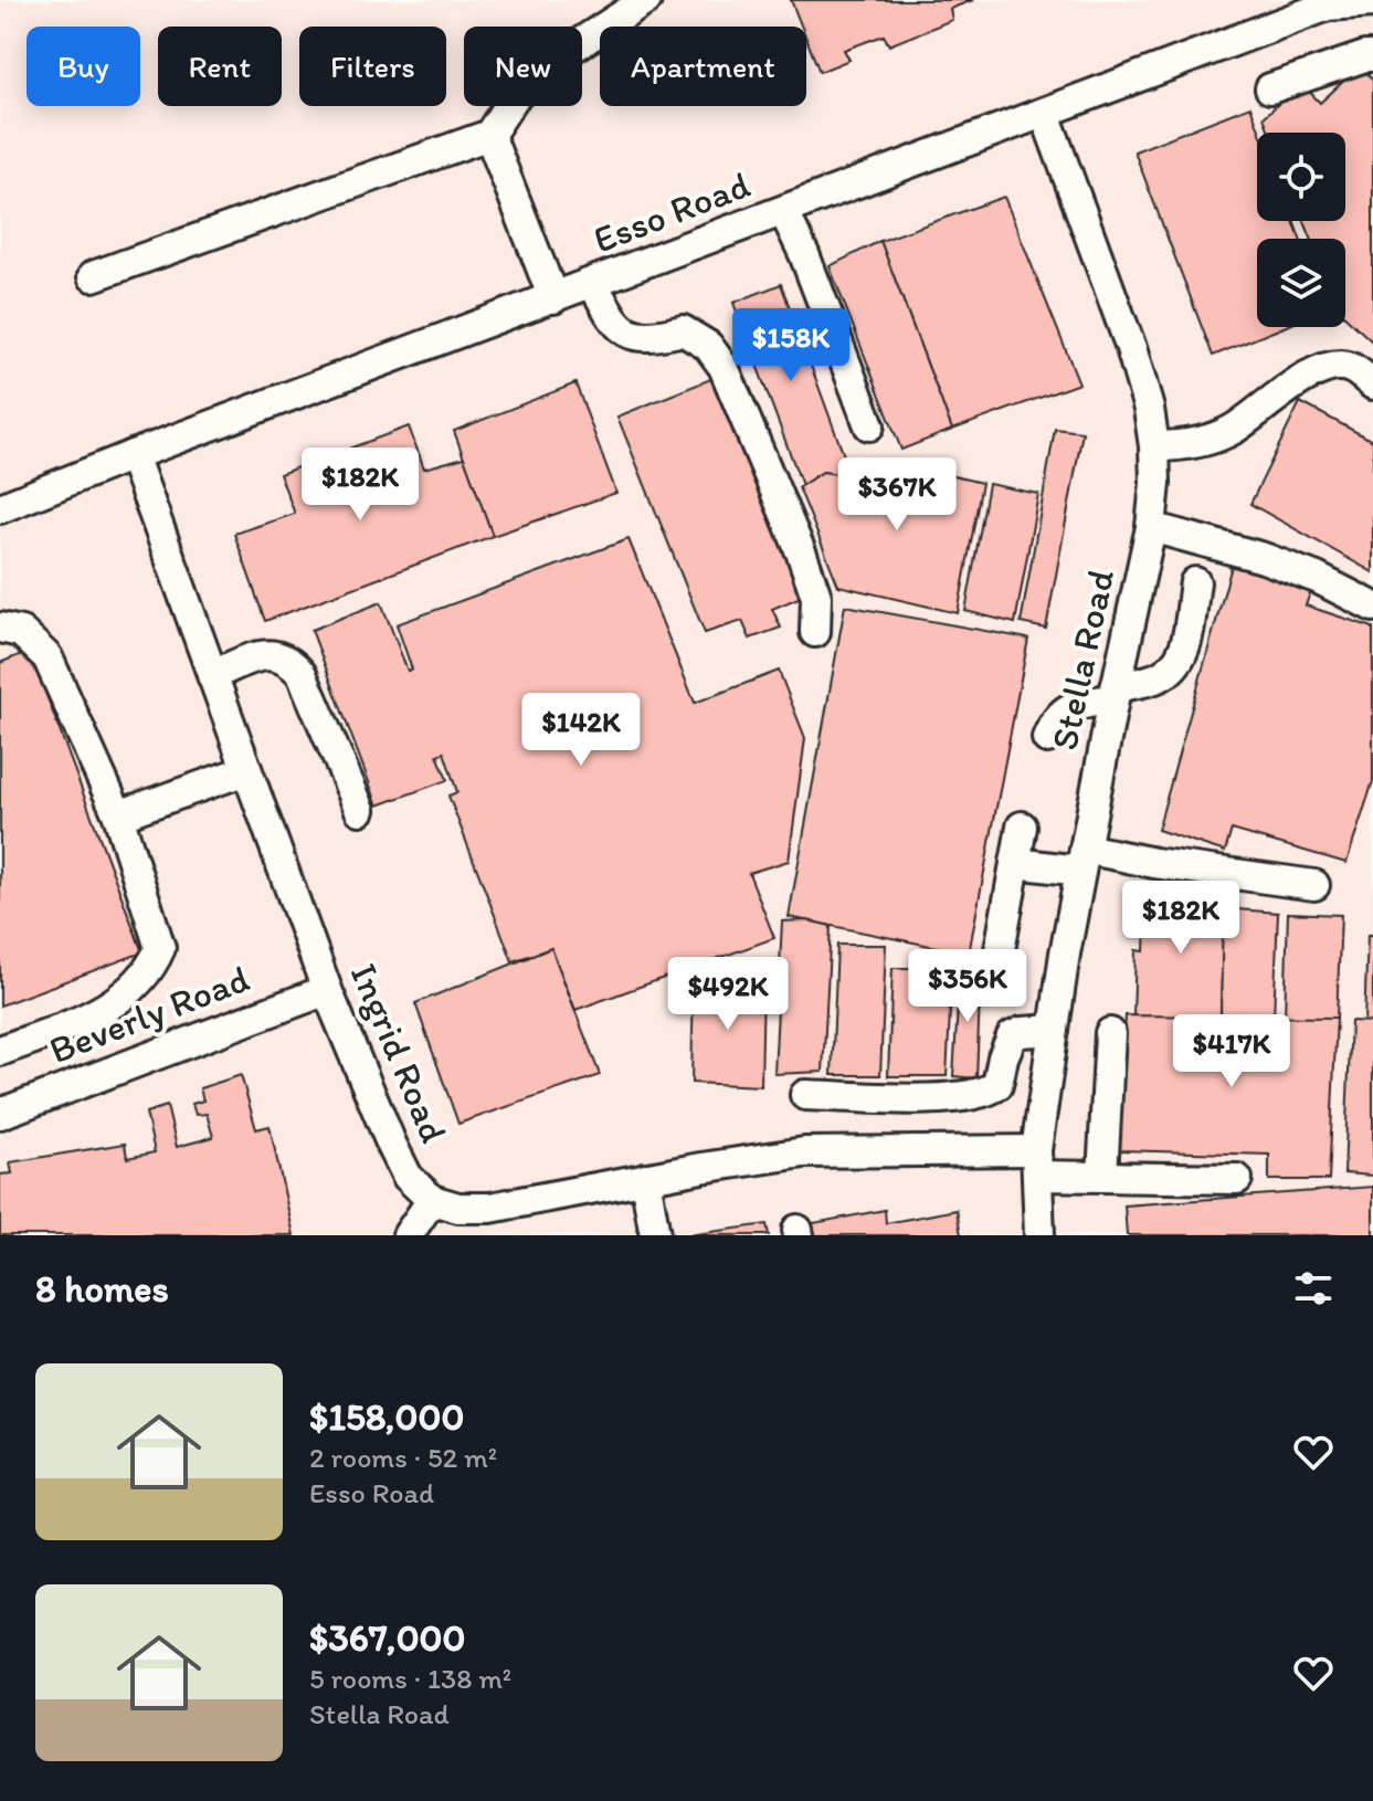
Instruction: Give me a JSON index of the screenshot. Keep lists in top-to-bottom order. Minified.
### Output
{"streets":{"street":["Esso Road","Stella Road","Beverly Road","Ingrid Road"]},"crossings":[["Esso Road","Stella Road"],["Esso Road","Ingrid Road"],["Stella Road","Ingrid Road"],["Beverly Road","Ingrid Road"]],"page":{"chip":["Buy","Rent","Filters","New","Apartment"],"price":["$158K","$182K","$367K","$142K","$182K","$356K","$492K","$417K"],"heading":"8 homes","list":[{"name":"$158,000","note":"2 rooms · 52 m² · Esso Road"},{"name":"$367,000","note":"5 rooms · 138 m² · Stella Road"}]}}
